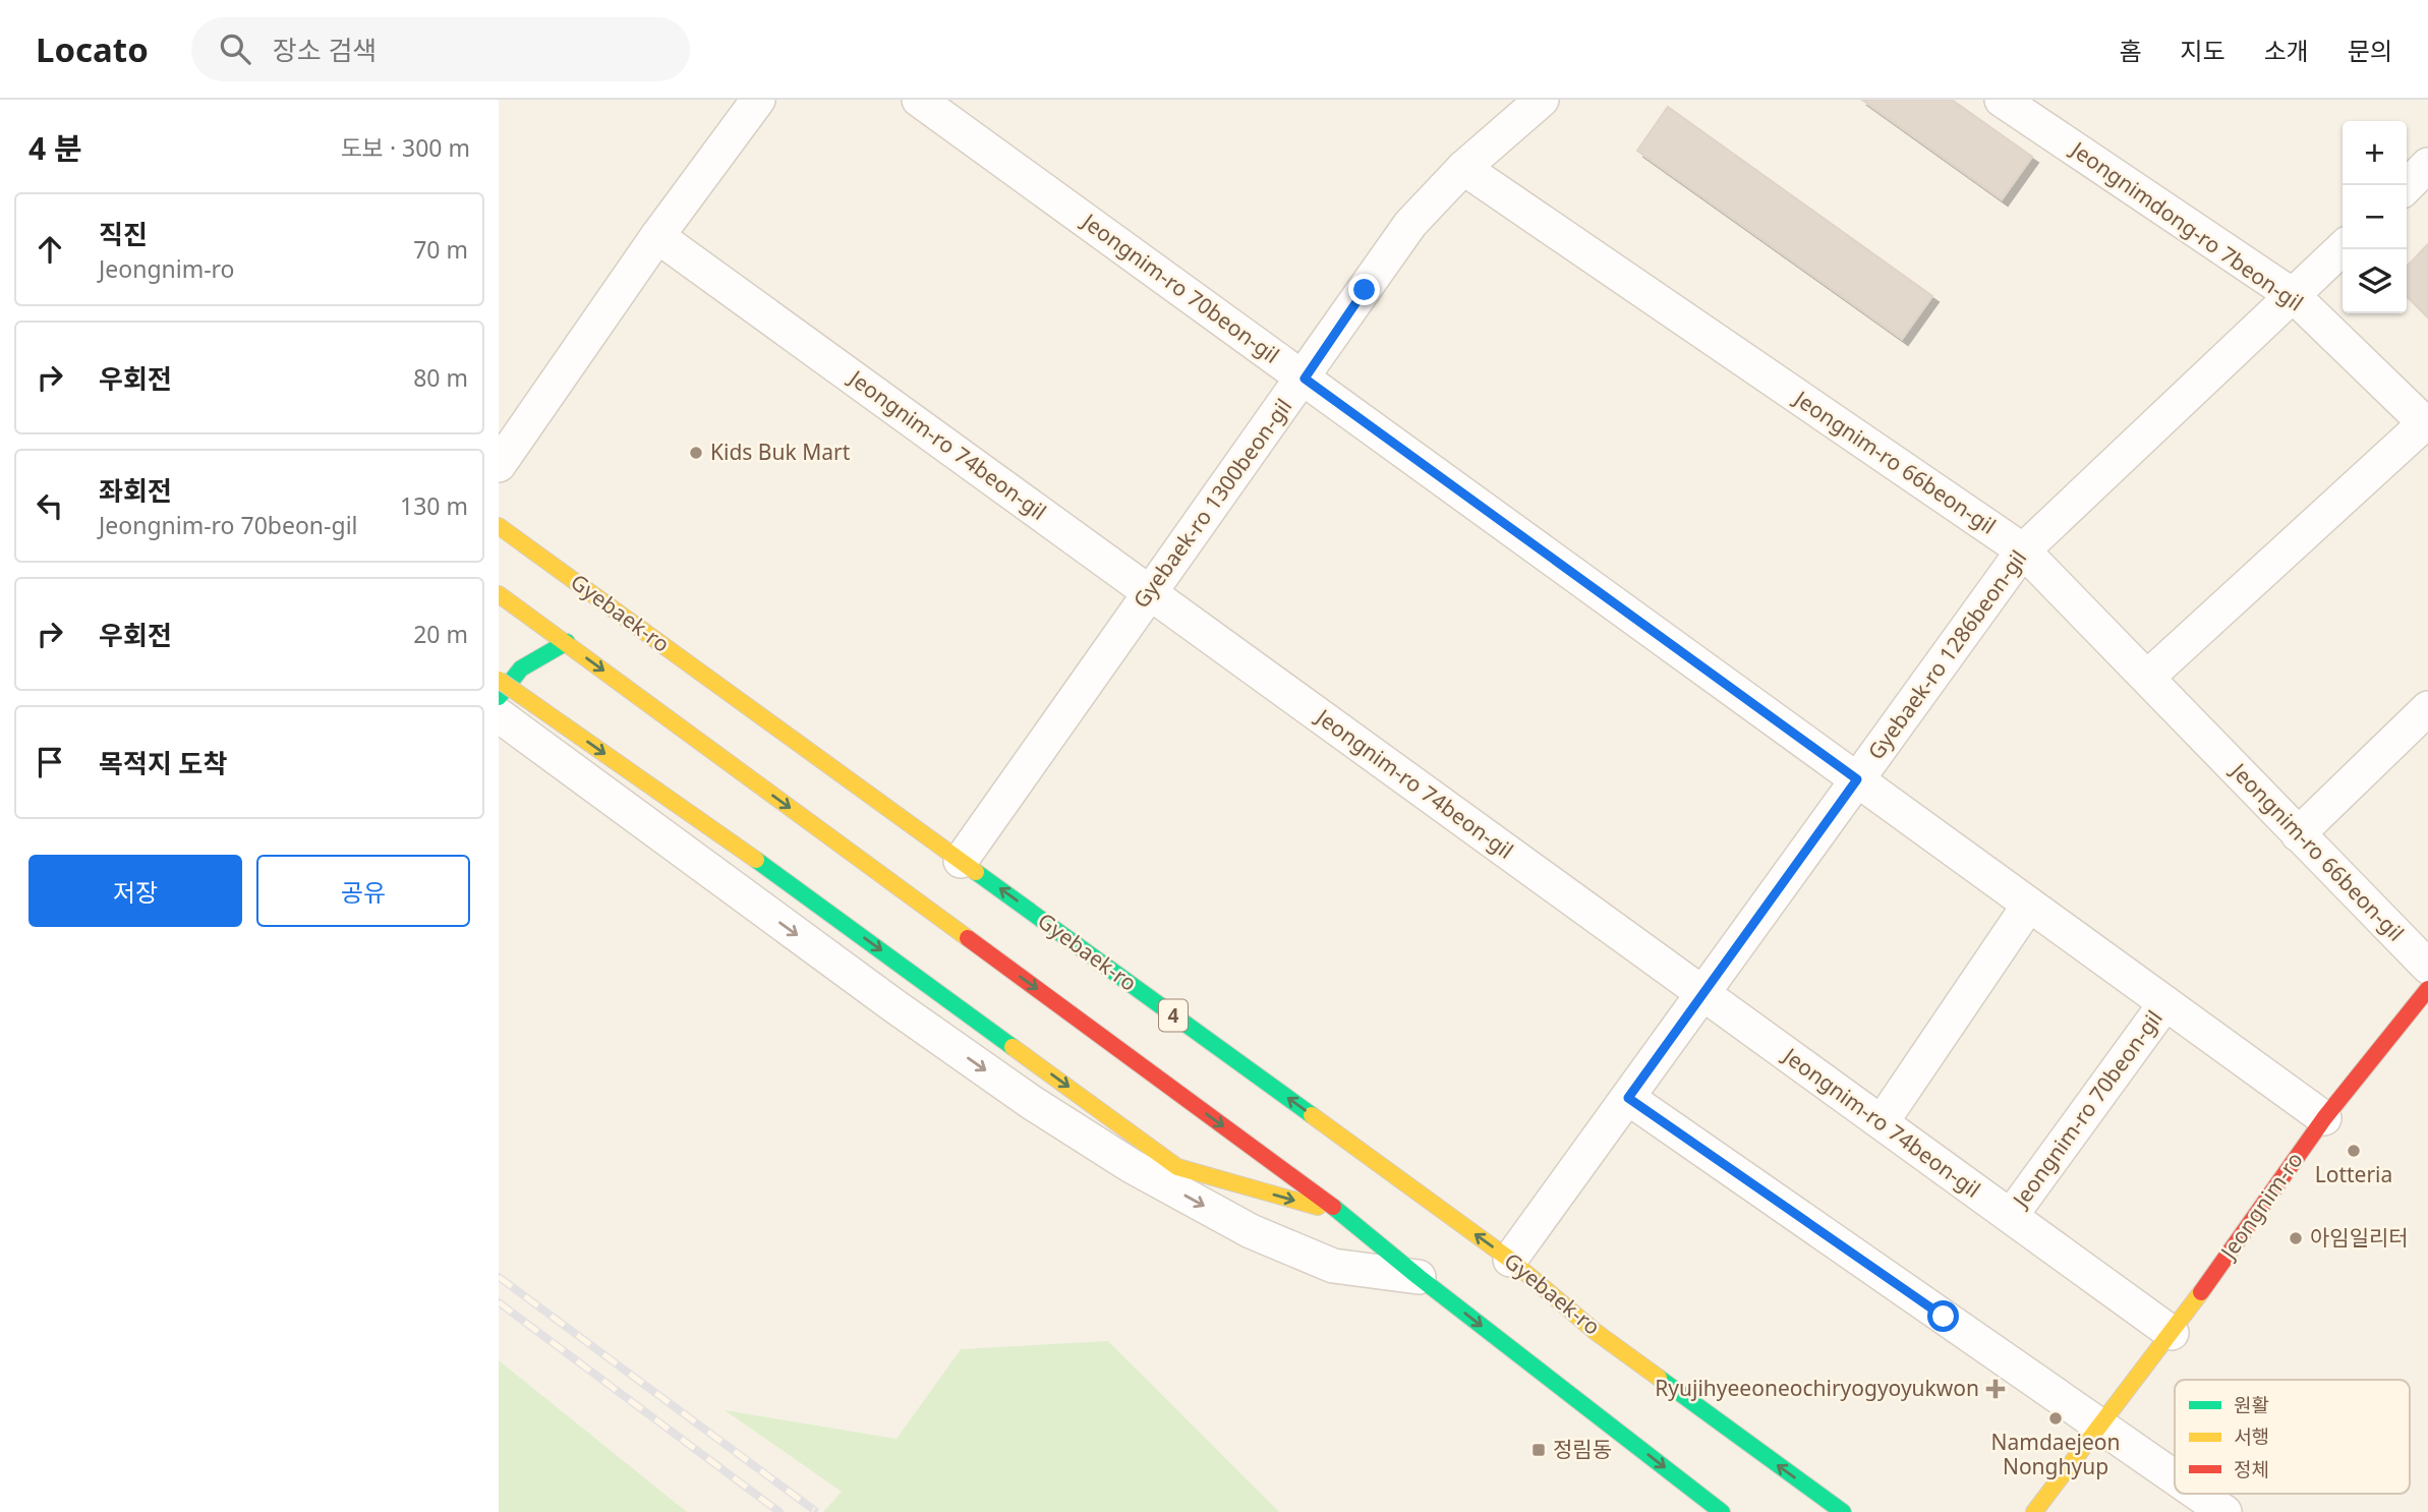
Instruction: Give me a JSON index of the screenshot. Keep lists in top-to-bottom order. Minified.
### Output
{"streets":{"main road":["Gyebaek-ro","4","Jeongnim-ro"],"street":["Jeongnimdong-ro 7beon-gil","Jeongnim-ro 70beon-gil","Jeongnim-ro 74beon-gil","Jeongnim-ro 66beon-gil","Gyebaek-ro 1300beon-gil","Gyebaek-ro 1286beon-gil"]},"crossings":[["Jeongnimdong-ro 7beon-gil","Jeongnim-ro 66beon-gil"],["Jeongnimdong-ro 7beon-gil","Gyebaek-ro 1286beon-gil"],["Jeongnim-ro 70beon-gil","Jeongnim-ro 74beon-gil"],["Jeongnim-ro 70beon-gil","Gyebaek-ro 1300beon-gil"],["Jeongnim-ro 70beon-gil","Gyebaek-ro 1286beon-gil"],["Jeongnim-ro 70beon-gil","Jeongnim-ro"],["Jeongnim-ro 74beon-gil","Gyebaek-ro 1300beon-gil"],["Jeongnim-ro 74beon-gil","Gyebaek-ro 1286beon-gil"],["Jeongnim-ro 74beon-gil","Jeongnim-ro"],["Jeongnim-ro 66beon-gil","Gyebaek-ro 1300beon-gil"],["Jeongnim-ro 66beon-gil","Gyebaek-ro 1286beon-gil"],["Gyebaek-ro 1300beon-gil","Gyebaek-ro"],["Gyebaek-ro","Gyebaek-ro 1286beon-gil"]],"places":{"other":["Kids Buk Mart","Lotteria","아임일리터","Namdaejeon Nonghyup"],"health":["Ryujihyeeoneochiryogyoyukwon"],"transit":["정림동"]},"legend":["원활","서행","정체"],"page":{"header":"Locato","search":"장소 검색","nav":["홈","지도","소개","문의"],"heading":["4 분","도보 · 300 m"],"map_buttons":["+","−"],"list":[["직진","Jeongnim-ro","70 m"],["우회전","80 m"],["좌회전","Jeongnim-ro 70beon-gil","130 m"],["우회전","20 m"],"목적지 도착"],"buttons":["저장","공유"]}}
